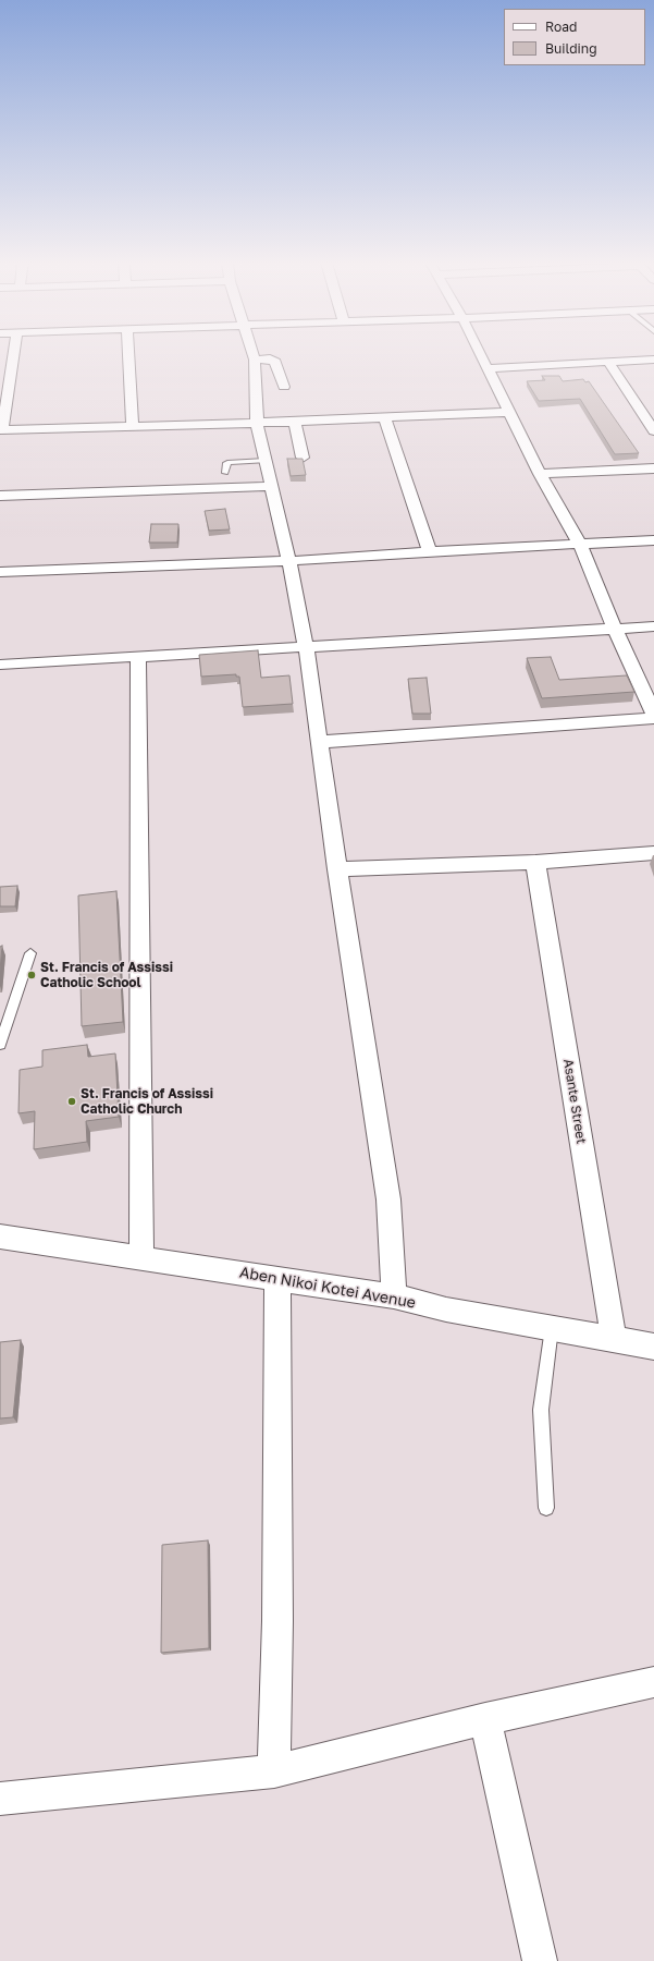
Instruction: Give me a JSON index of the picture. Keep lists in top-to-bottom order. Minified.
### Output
{"streets":{"street":["Asante Street","Aben Nikoi Kotei Avenue"]},"crossings":[["Asante Street","Aben Nikoi Kotei Avenue"]],"places":["St. Francis of Assissi Catholic School","St. Francis of Assissi Catholic Church"],"legend":["Road","Building"]}
